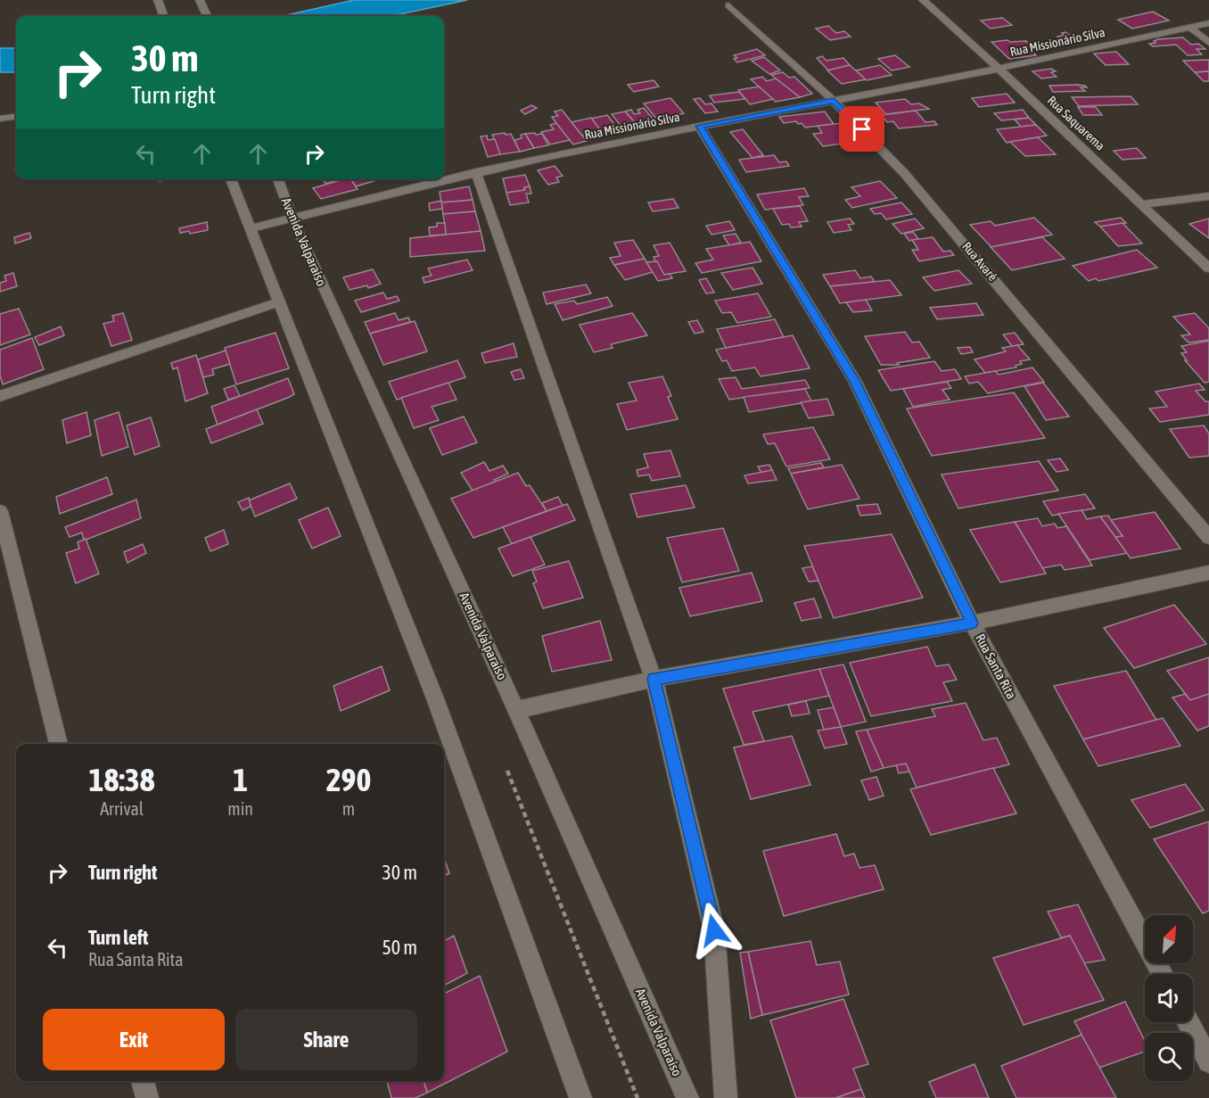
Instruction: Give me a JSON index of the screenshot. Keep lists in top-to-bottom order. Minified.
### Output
{"streets":{"street":["Rua Missionário Silva","Rua Saquarema","Avenida Valparaíso","Rua Avaré","Rua Santa Rita"]},"crossings":[["Rua Missionário Silva","Rua Saquarema"],["Rua Missionário Silva","Avenida Valparaíso"],["Rua Missionário Silva","Rua Avaré"],["Rua Missionário Silva","Rua Santa Rita"]],"north":"top right","page":{"turn":["30 m","Turn right"],"eta":["18:38","Arrival","1","min","290","m"],"list":[{"name":"Turn right","value":"30 m"},{"name":"Turn left","note":"Rua Santa Rita","value":"50 m"}],"buttons":["Exit","Share"]}}
